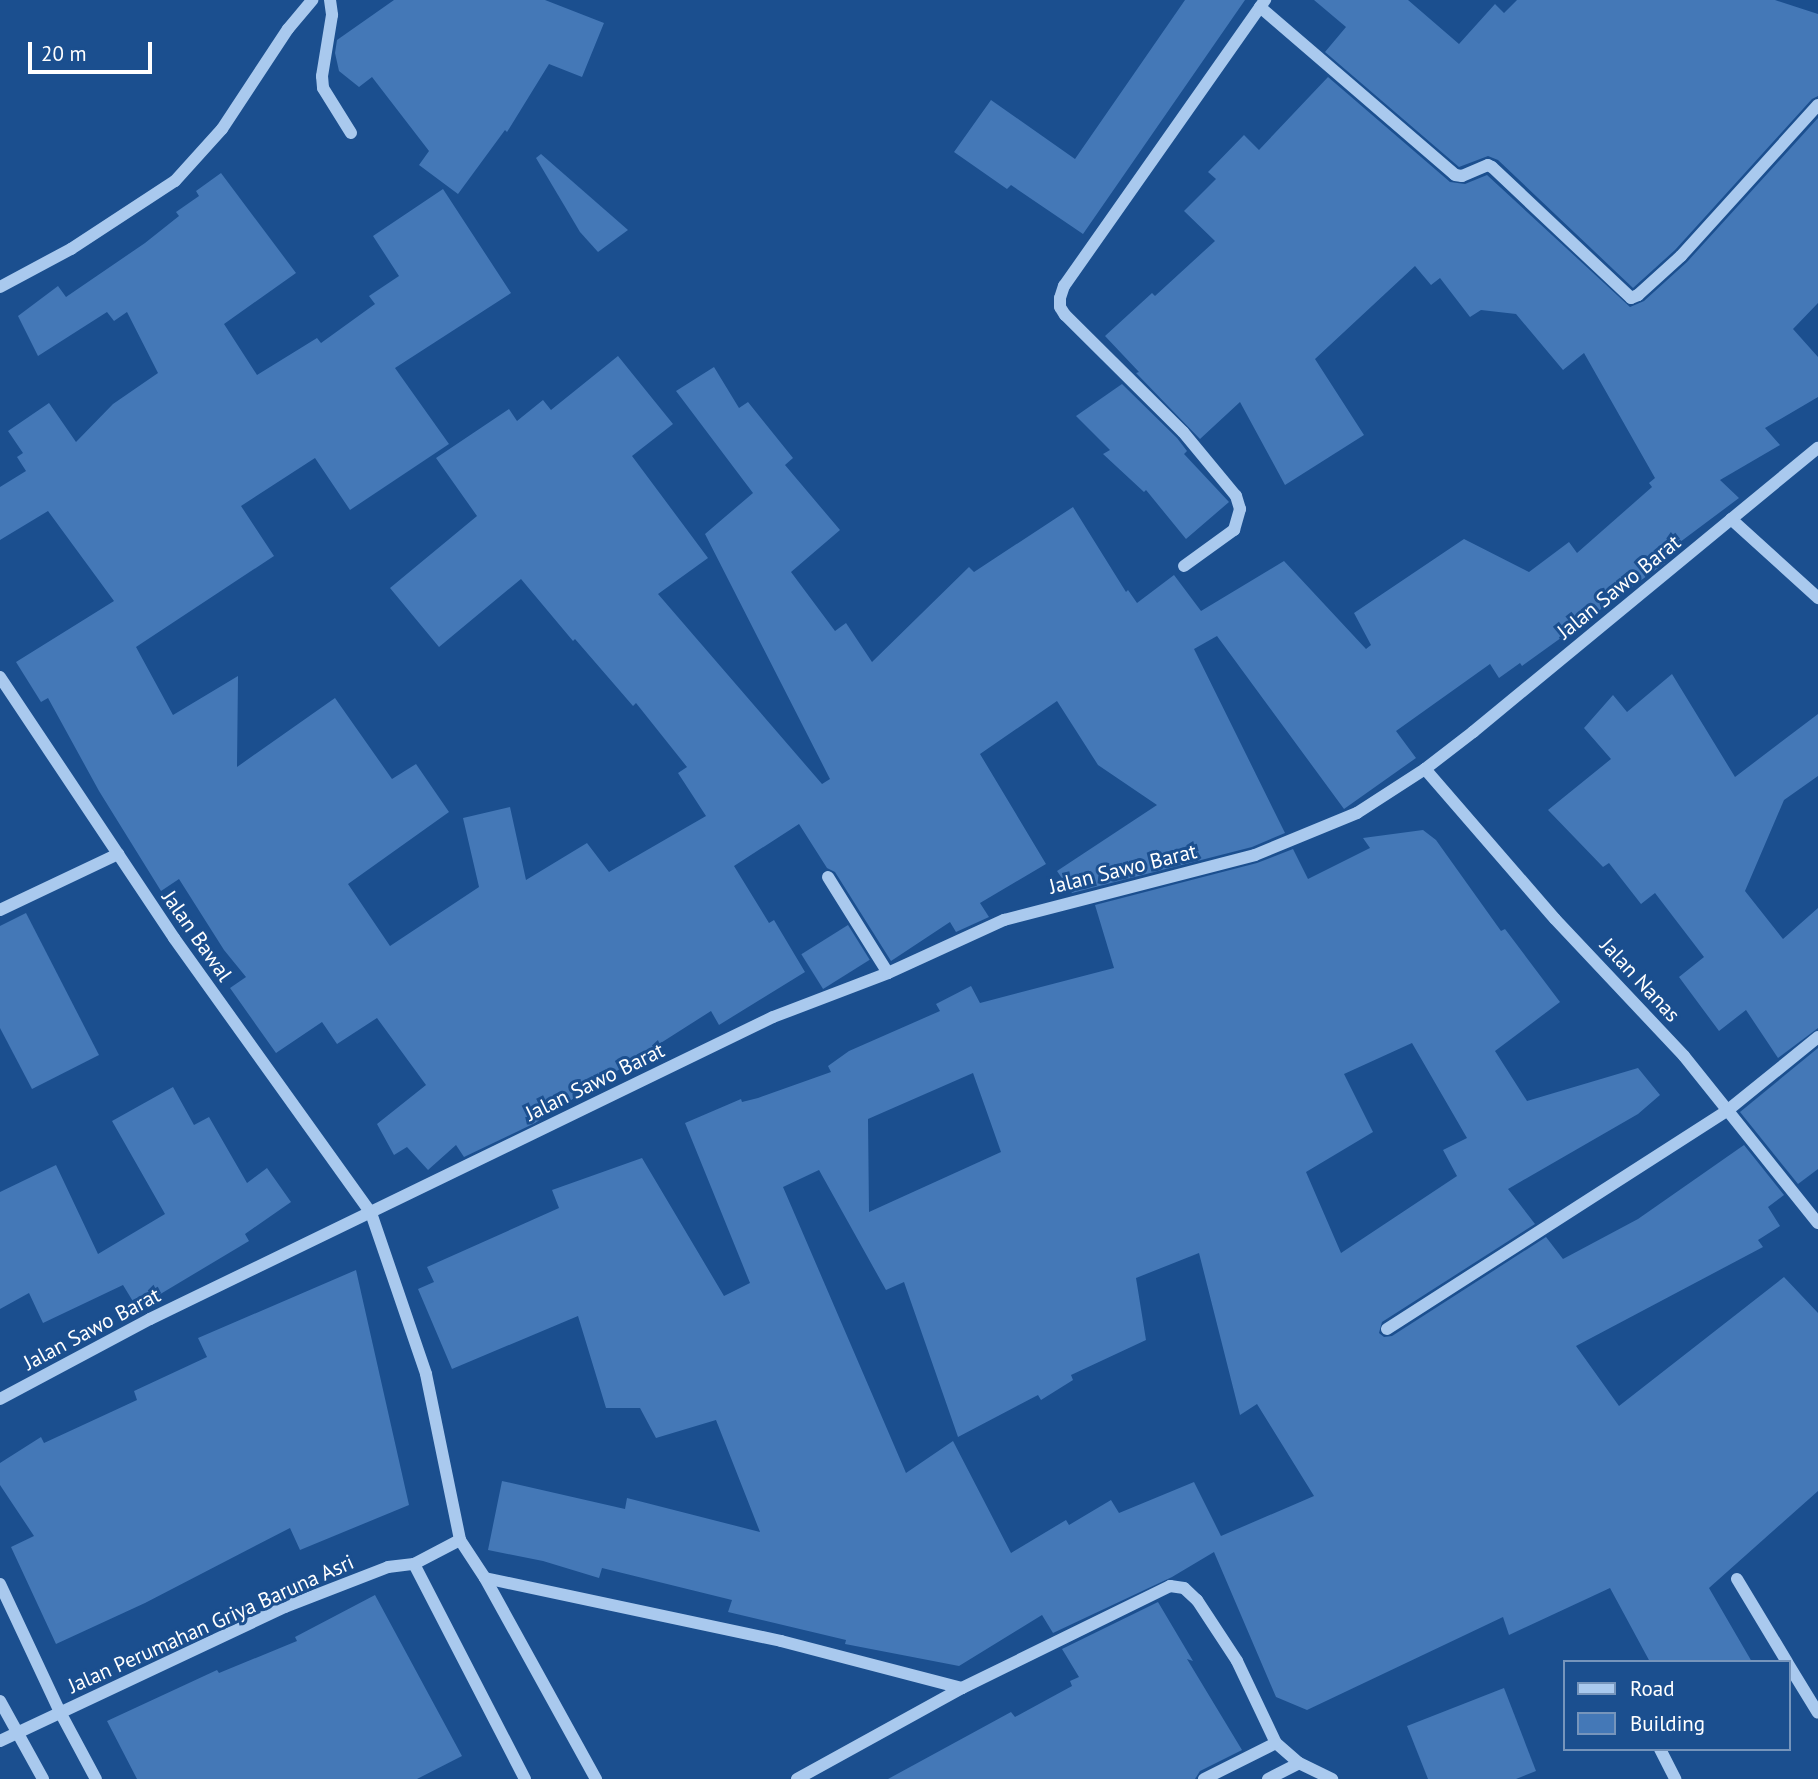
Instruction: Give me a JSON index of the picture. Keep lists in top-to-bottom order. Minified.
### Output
{"streets":{"street":["Jalan Sawo Barat","Jalan Bawal","Jalan Nanas","Jalan Perumahan Griya Baruna Asri"]},"crossings":[["Jalan Sawo Barat","Jalan Bawal"],["Jalan Sawo Barat","Jalan Nanas"],["Jalan Bawal","Jalan Perumahan Griya Baruna Asri"]],"legend":["Road","Building"],"scale_bar":"20 m"}
